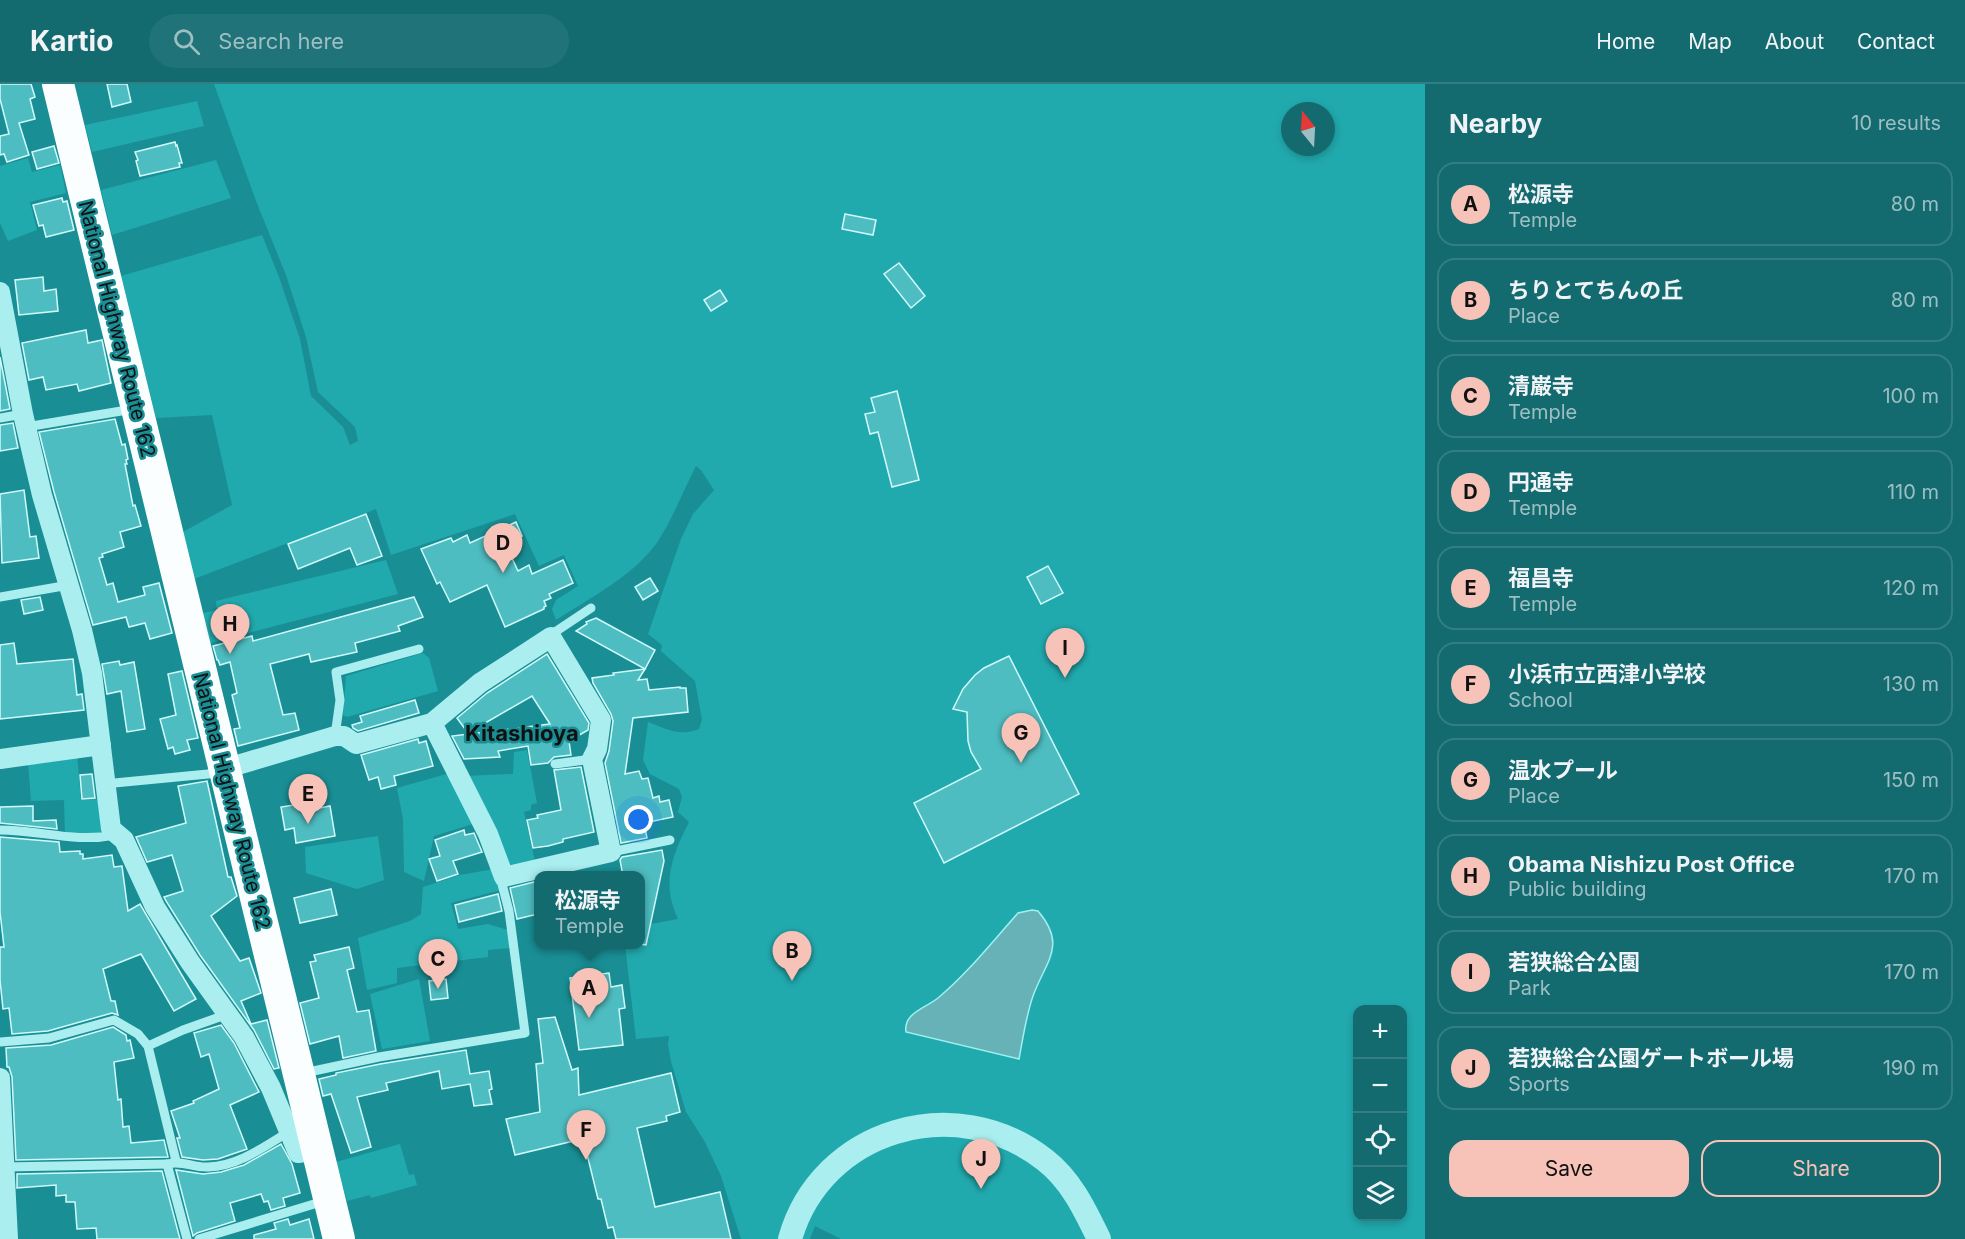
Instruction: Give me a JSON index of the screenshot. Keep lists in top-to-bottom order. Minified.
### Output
{"streets":{"highway":["National Highway Route 162"]},"districts":["Kitashioya"],"north":"top","page":{"header":"Kartio","search":"Search here","nav":["Home","Map","About","Contact"],"heading":["Nearby","10 results"],"list":[{"mark":"A","name":"松源寺","note":"Temple","value":"80 m"},{"mark":"B","name":"ちりとてちんの丘","note":"Place","value":"80 m"},{"mark":"C","name":"清巌寺","note":"Temple","value":"100 m"},{"mark":"D","name":"円通寺","note":"Temple","value":"110 m"},{"mark":"E","name":"福昌寺","note":"Temple","value":"120 m"},{"mark":"F","name":"小浜市立西津小学校","note":"School","value":"130 m"},{"mark":"G","name":"温水プール","note":"Place","value":"150 m"},{"mark":"H","name":"Obama Nishizu Post Office","note":"Public building","value":"170 m"},{"mark":"I","name":"若狭総合公園","note":"Park","value":"170 m"},{"mark":"J","name":"若狭総合公園ゲートボール場","note":"Sports","value":"190 m"}],"pins":["D","H","I","G","E","B","C","A","F","J"],"popup":["松源寺","Temple"],"map_buttons":["+","−"],"buttons":["Save","Share"]}}
